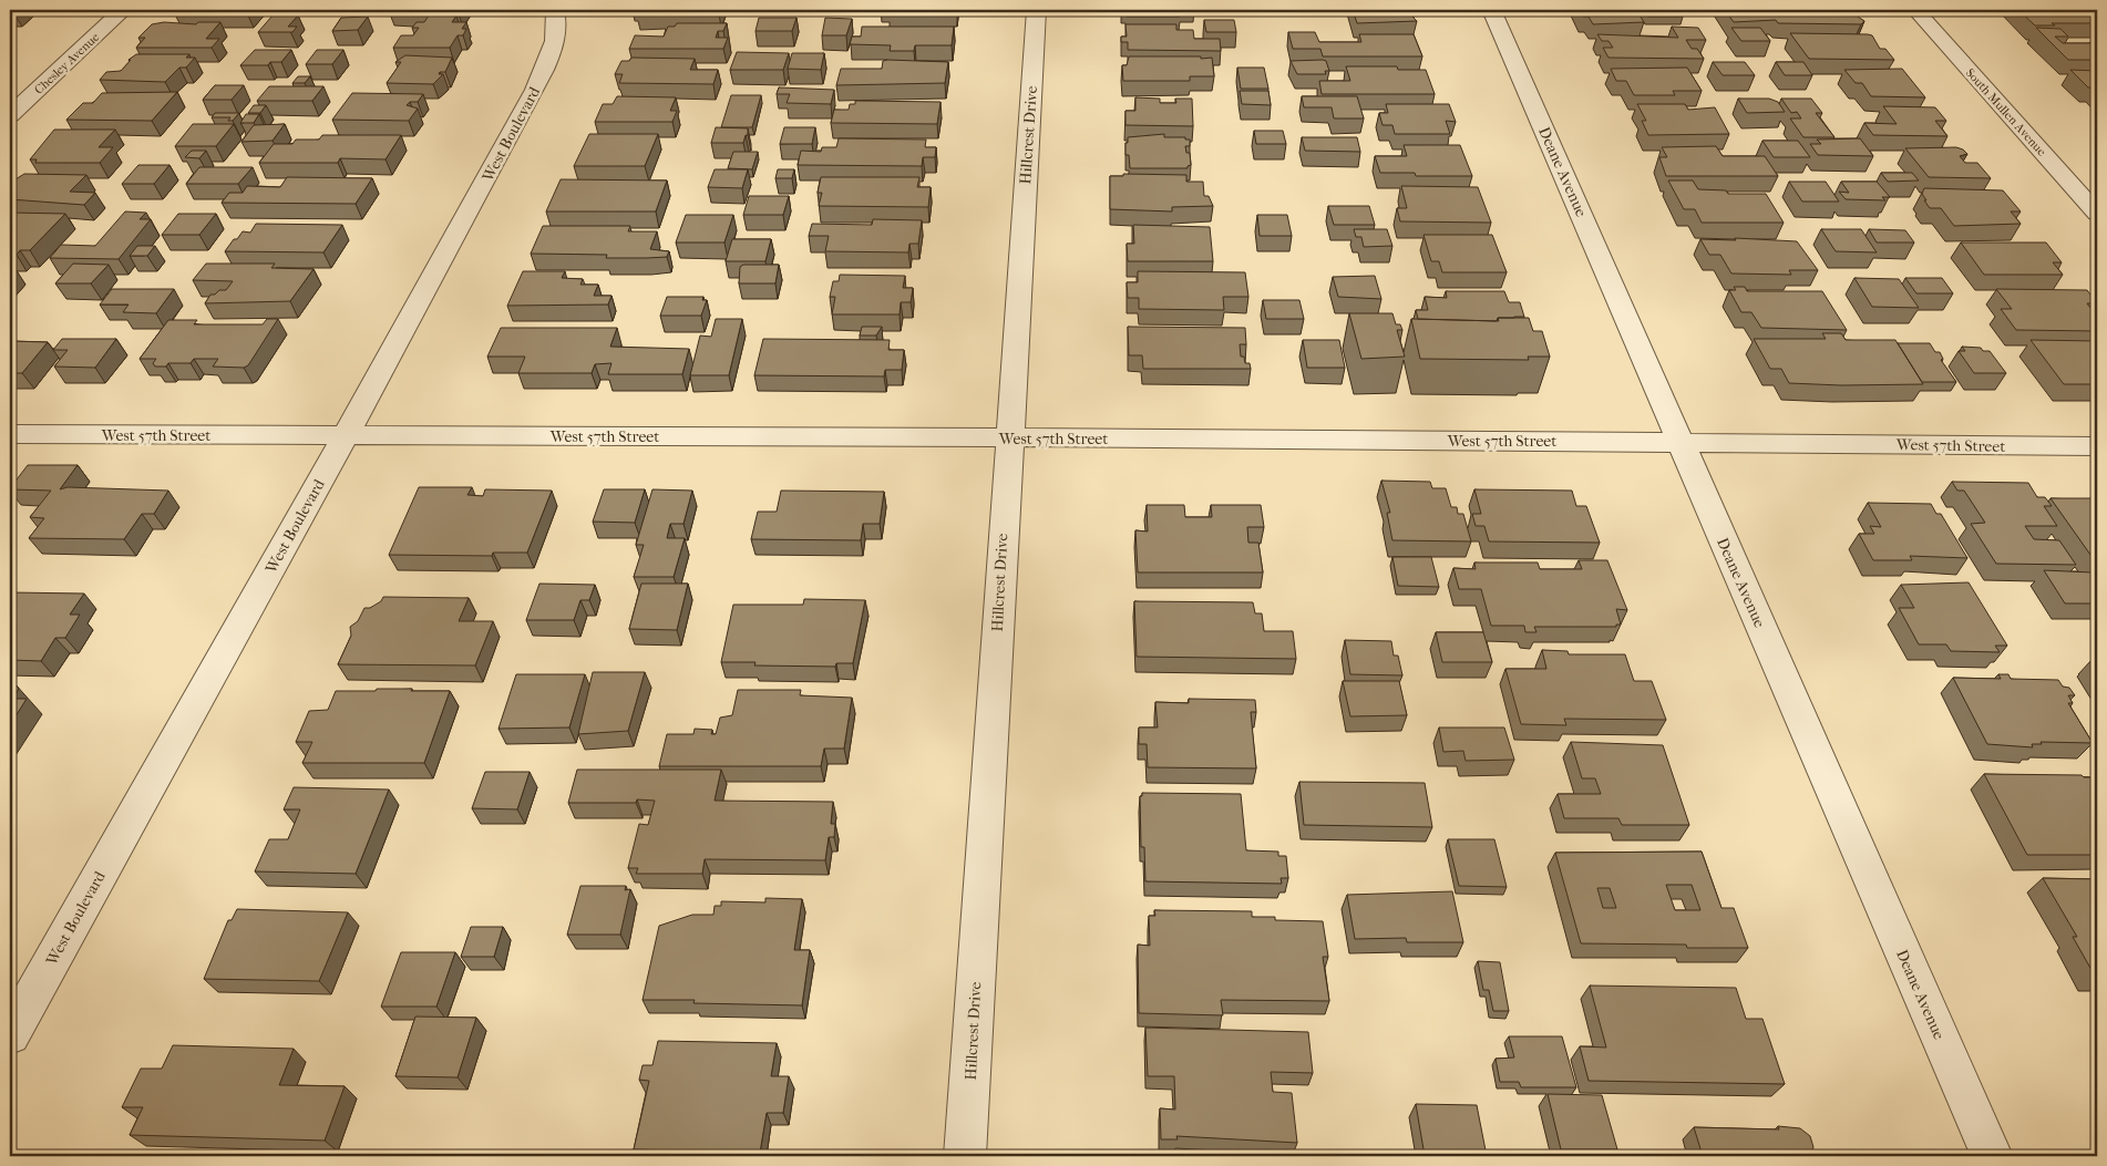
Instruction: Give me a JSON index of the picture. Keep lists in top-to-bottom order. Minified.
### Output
{"streets":{"street":["Chesley Avenue","South Mullen Avenue","West Boulevard","Hillcrest Drive","Deane Avenue","West 57th Street"]},"crossings":[["West Boulevard","West 57th Street"],["Hillcrest Drive","West 57th Street"],["Deane Avenue","West 57th Street"]]}
